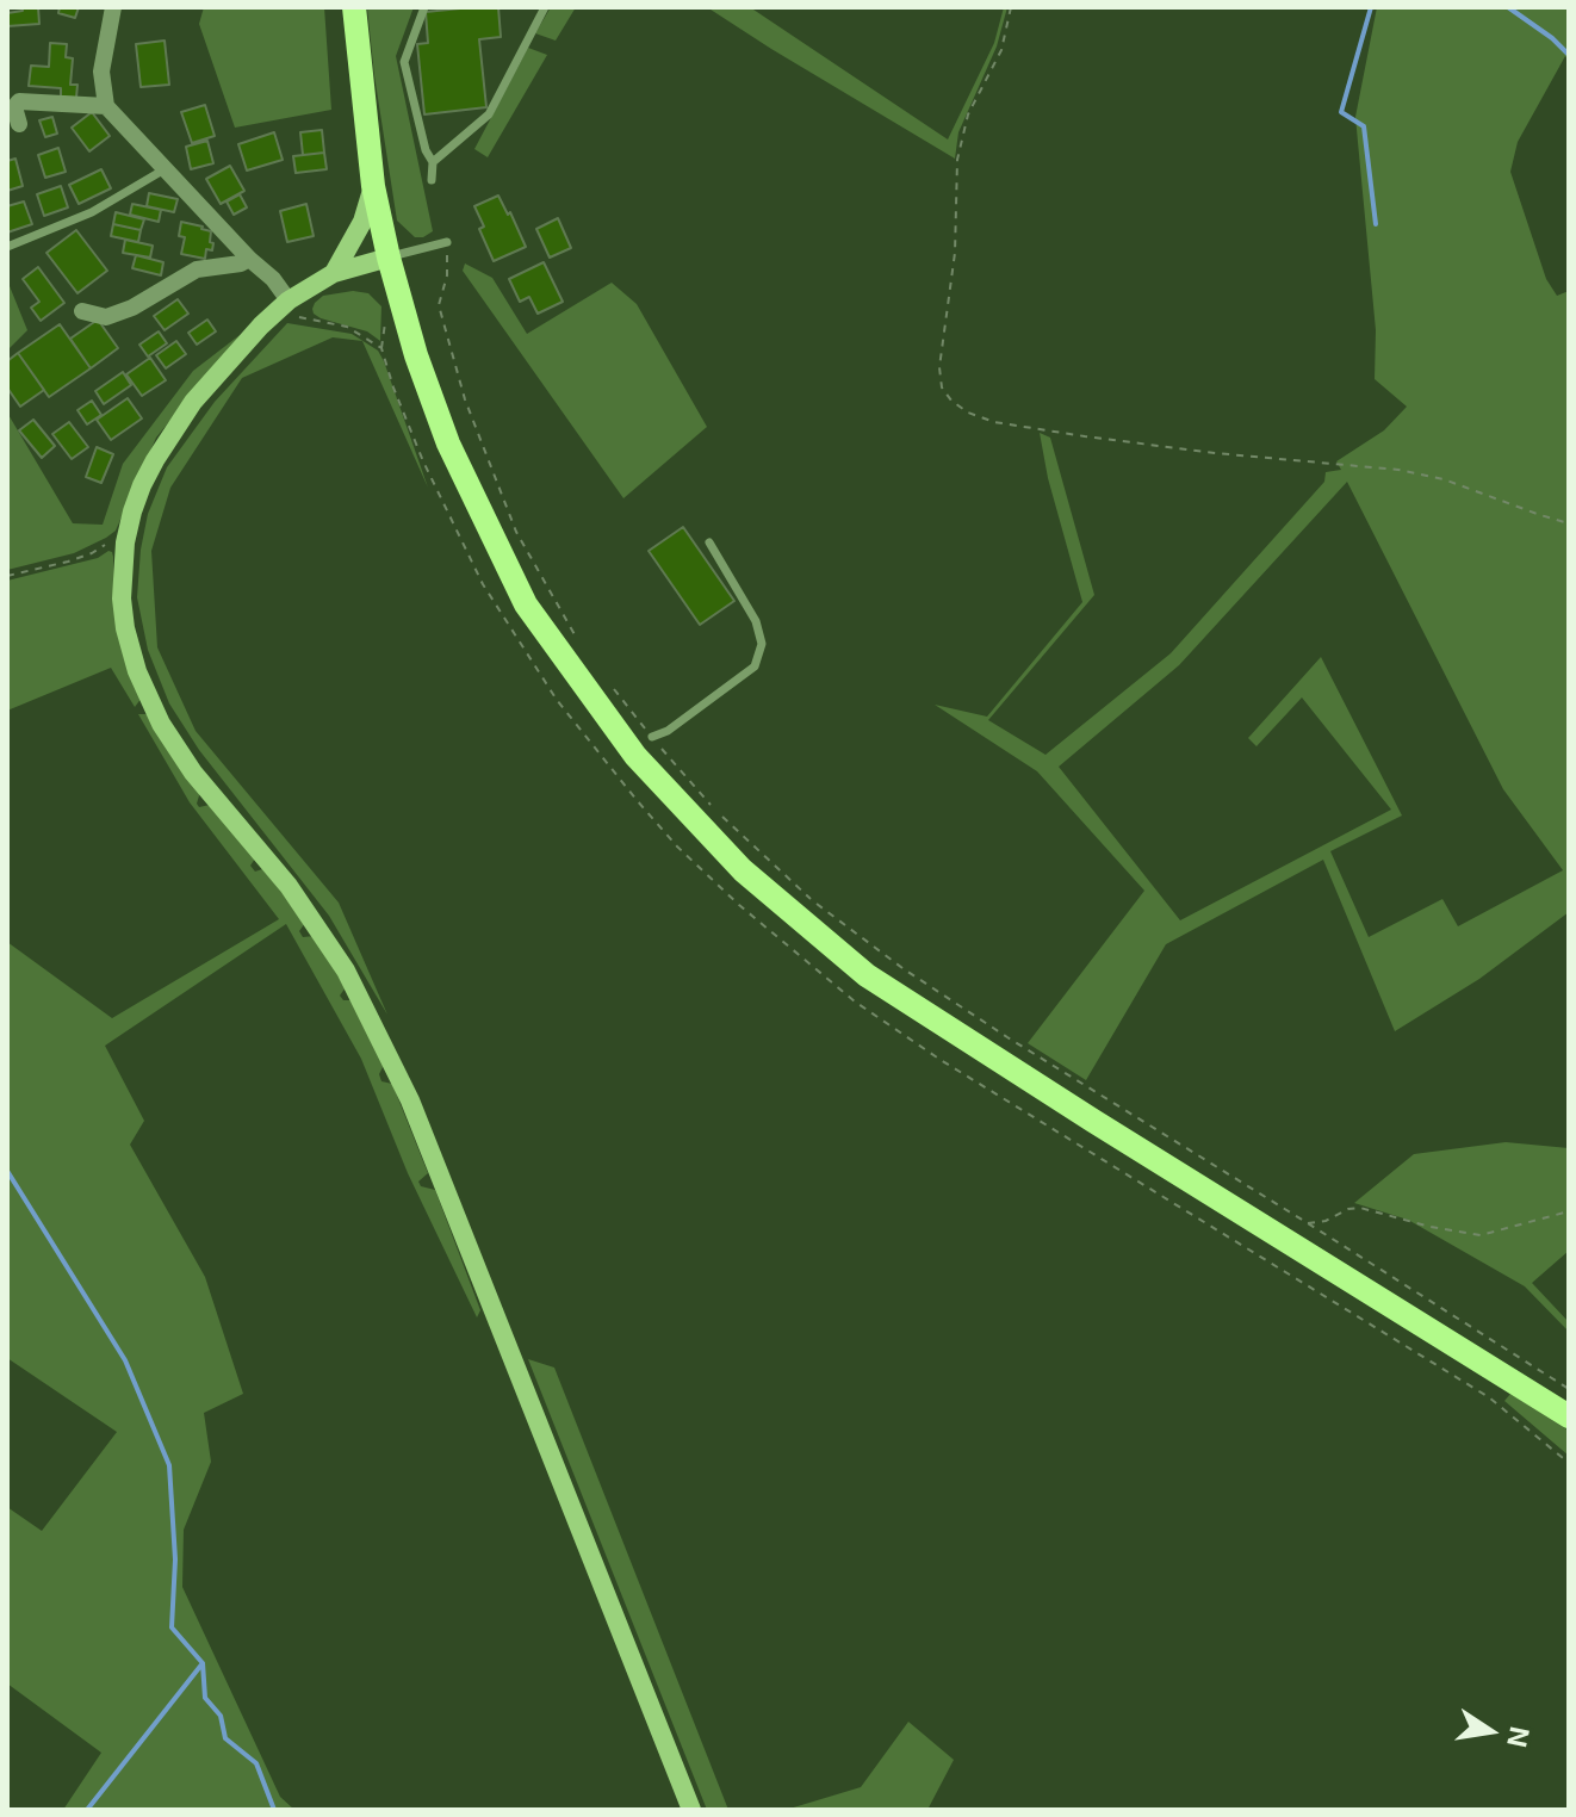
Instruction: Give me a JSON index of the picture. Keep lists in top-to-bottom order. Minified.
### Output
{"north":"right"}
